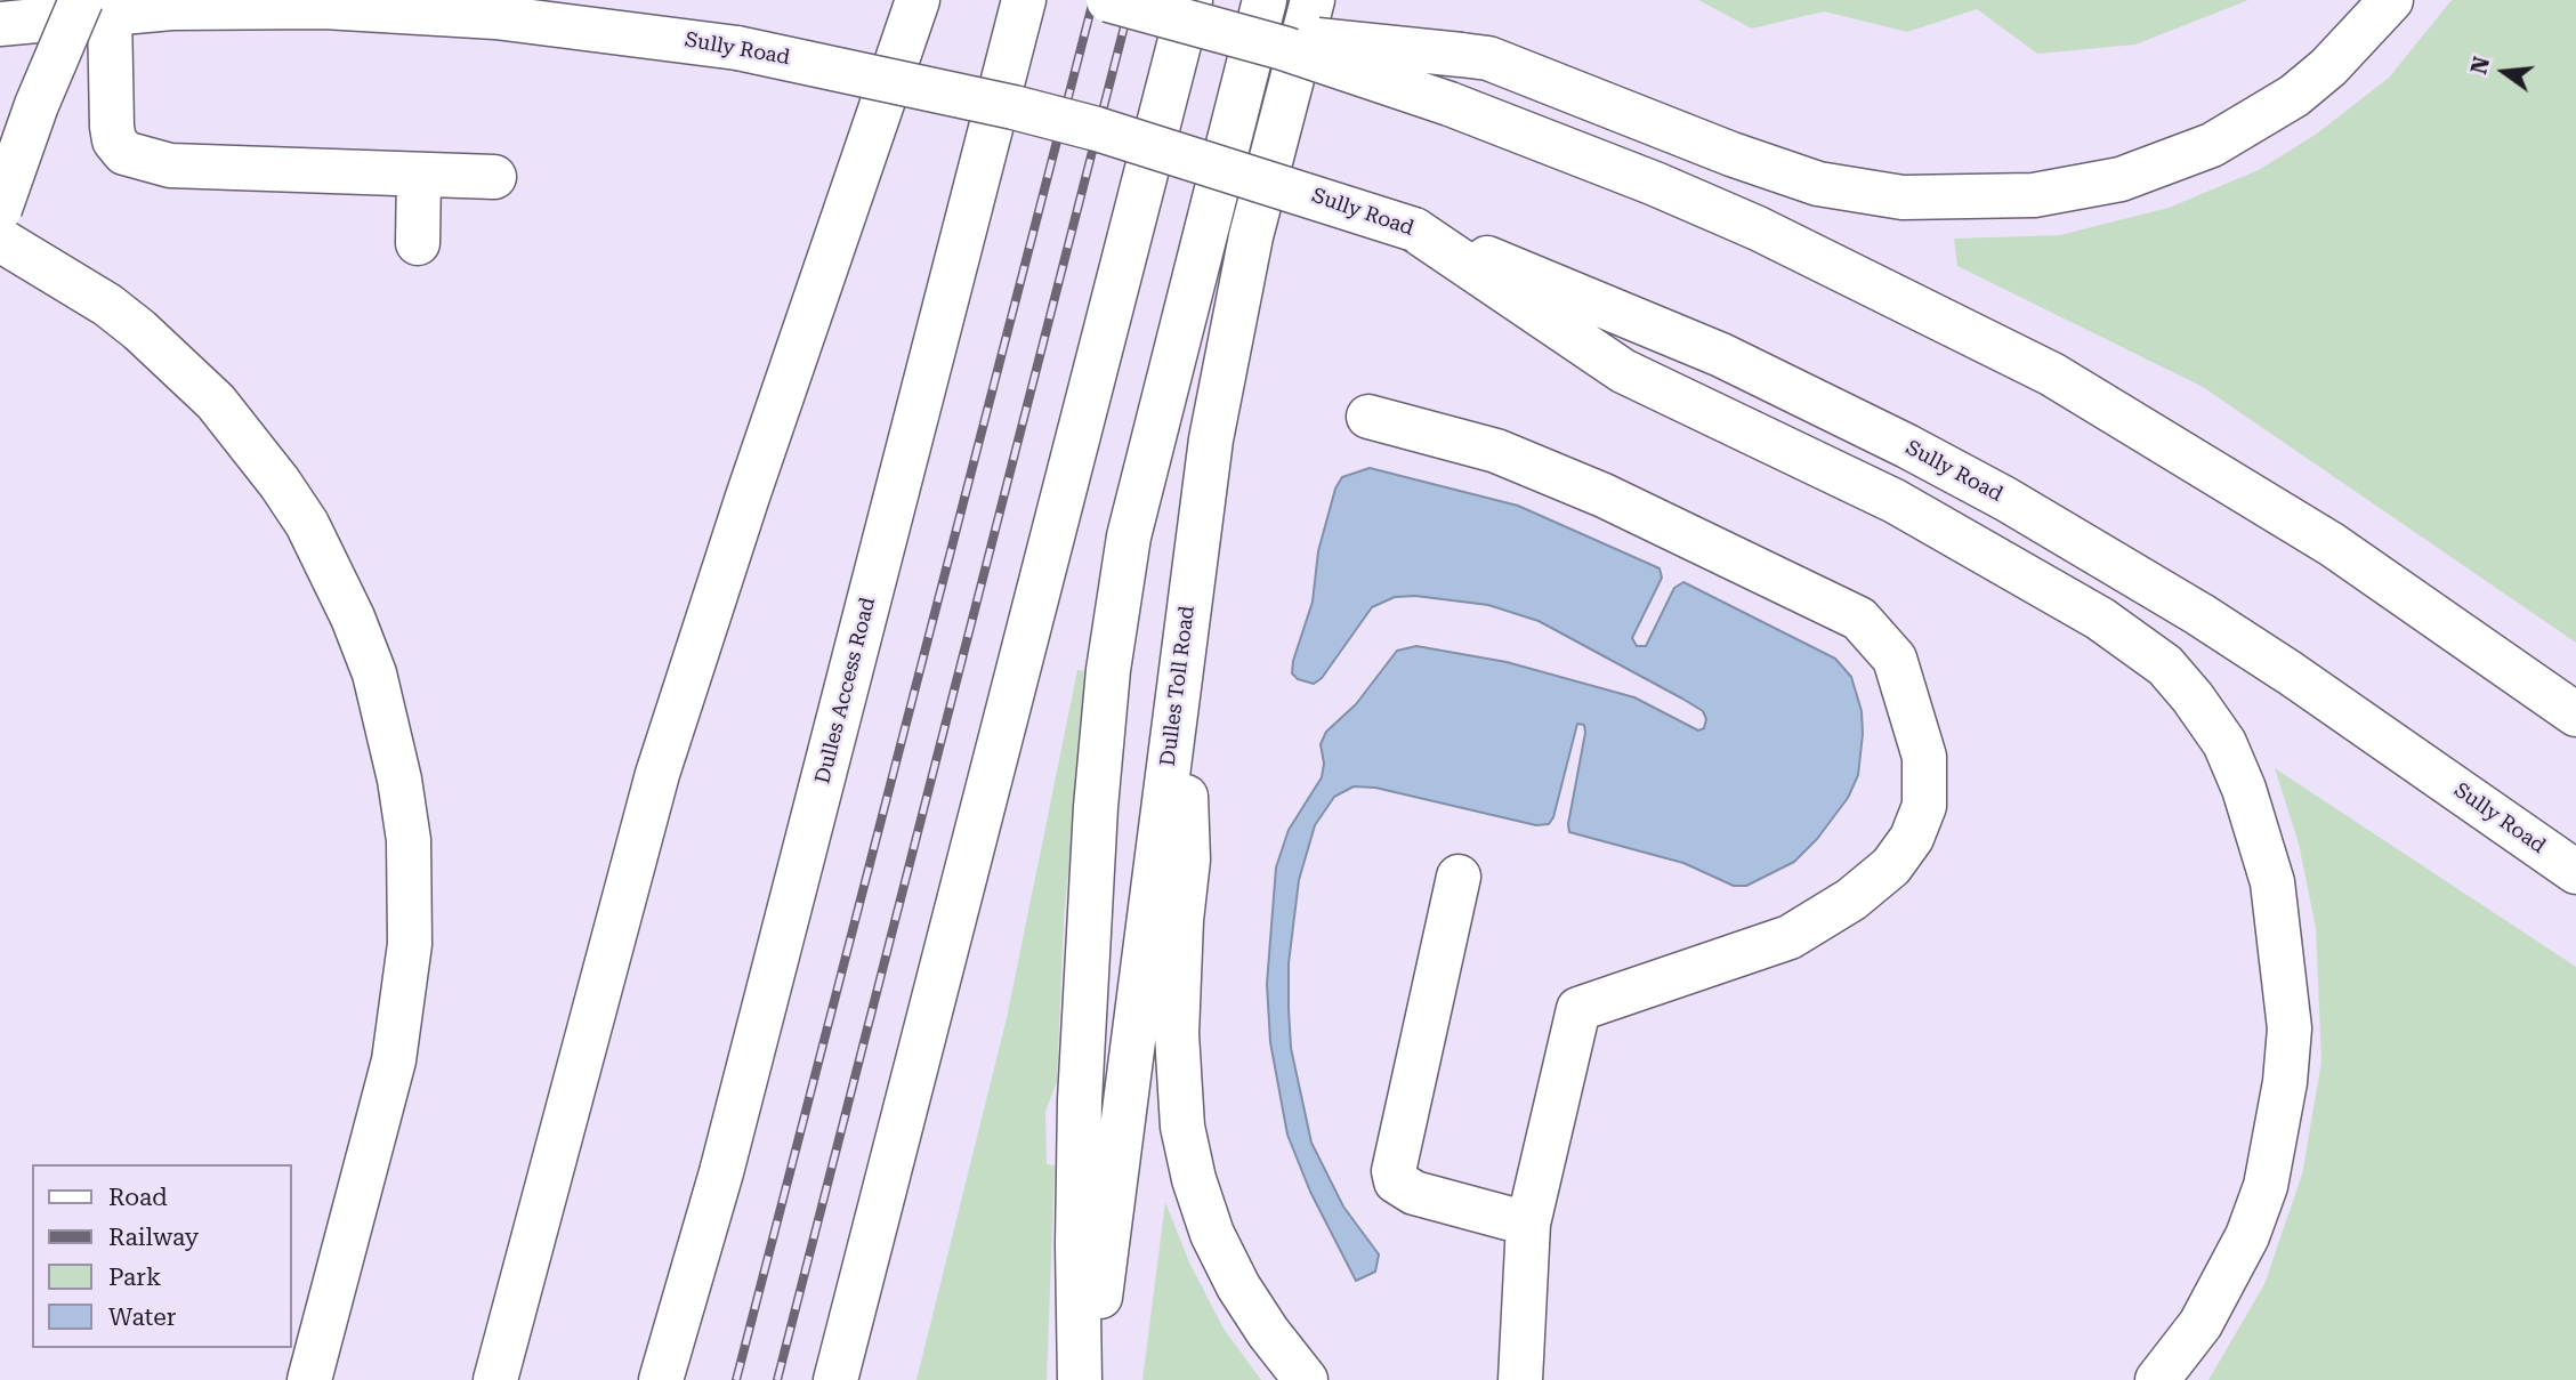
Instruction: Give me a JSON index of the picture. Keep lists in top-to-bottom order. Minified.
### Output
{"streets":{"main road":["Sully Road","Dulles Toll Road","Dulles Access Road"]},"legend":["Road","Railway","Park","Water"],"north":"left"}
